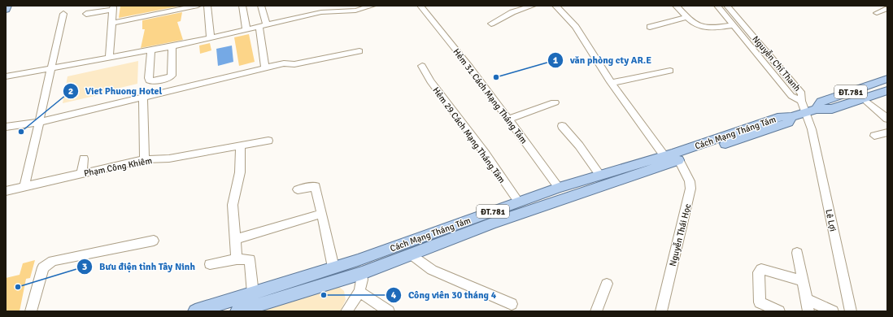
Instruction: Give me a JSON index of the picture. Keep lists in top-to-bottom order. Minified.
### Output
{"streets":{"main road":["ĐT.781","Cách Mạng Tháng Tám"],"street":["Nguyễn Chí Thanh","Hẻm 31 Cách Mạng Tháng Tám","Hẻm 29 Cách Mạng Tháng Tám","Phạm Công Khiêm","Lê Lợi","Nguyễn Thái Học"]},"crossings":[["Nguyễn Chí Thanh","Lê Lợi"],["ĐT.781","Cách Mạng Tháng Tám"],["Hẻm 31 Cách Mạng Tháng Tám","Cách Mạng Tháng Tám"],["Cách Mạng Tháng Tám","Hẻm 29 Cách Mạng Tháng Tám"],["Cách Mạng Tháng Tám","Lê Lợi"],["Cách Mạng Tháng Tám","Nguyễn Thái Học"]],"places":["văn phòng cty AR.E","Viet Phuong Hotel","Bưu điện tỉnh Tây Ninh","Công viên 30 tháng 4"]}
